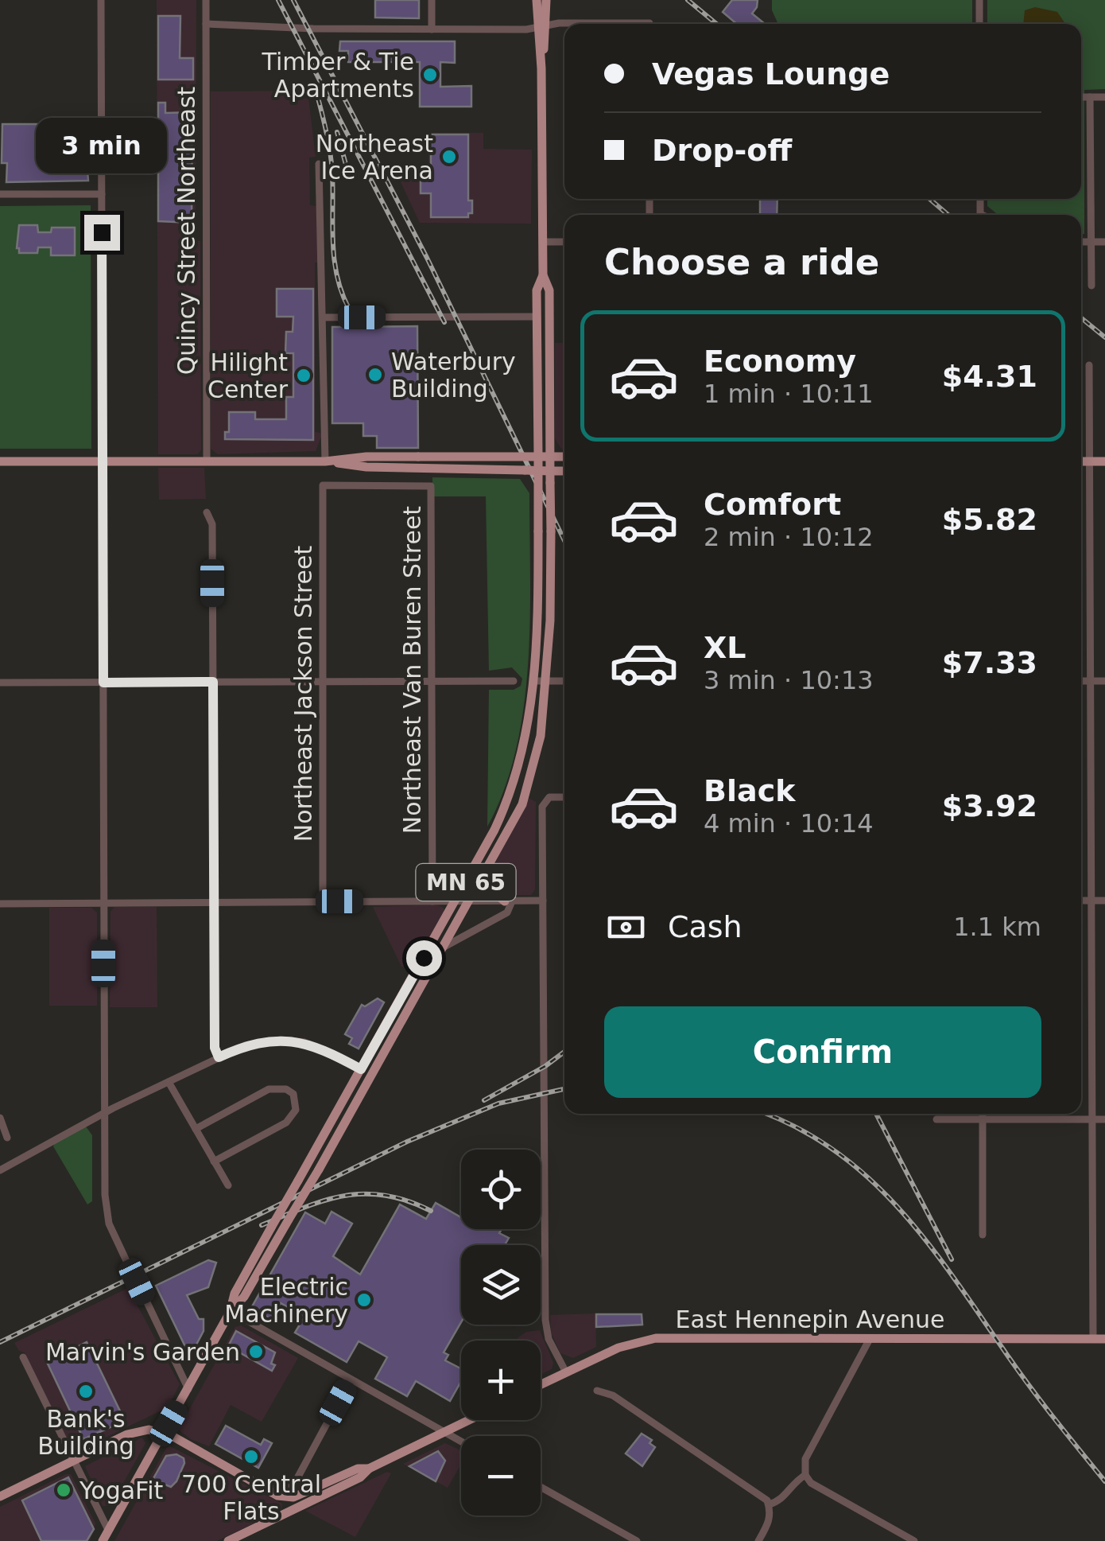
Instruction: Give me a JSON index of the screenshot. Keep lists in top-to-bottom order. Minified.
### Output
{"streets":{"main road":["MN 65","East Hennepin Avenue"],"street":["Quincy Street Northeast","Northeast Van Buren Street","Northeast Jackson Street"]},"crossings":[["Northeast Van Buren Street","Northeast Jackson Street"]],"places":["Timber & Tie Apartments","Northeast Ice Arena","Waterbury Building","Hilight Center","Electric Machinery","Marvin's Garden","Bank's Building","700 Central Flats","YogaFit"],"page":{"banner":["Vegas Lounge","Drop-off"],"bubble":"3 min","heading":"Choose a ride","list":[{"name":"Economy","note":"1 min · 10:11","value":"$4.31"},{"name":"Comfort","note":"2 min · 10:12","value":"$5.82"},{"name":"XL","note":"3 min · 10:13","value":"$7.33"},{"name":"Black","note":"4 min · 10:14","value":"$3.92"}],"pay":["Cash","1.1 km"],"buttons":"Confirm","map_buttons":["+","−"]}}
